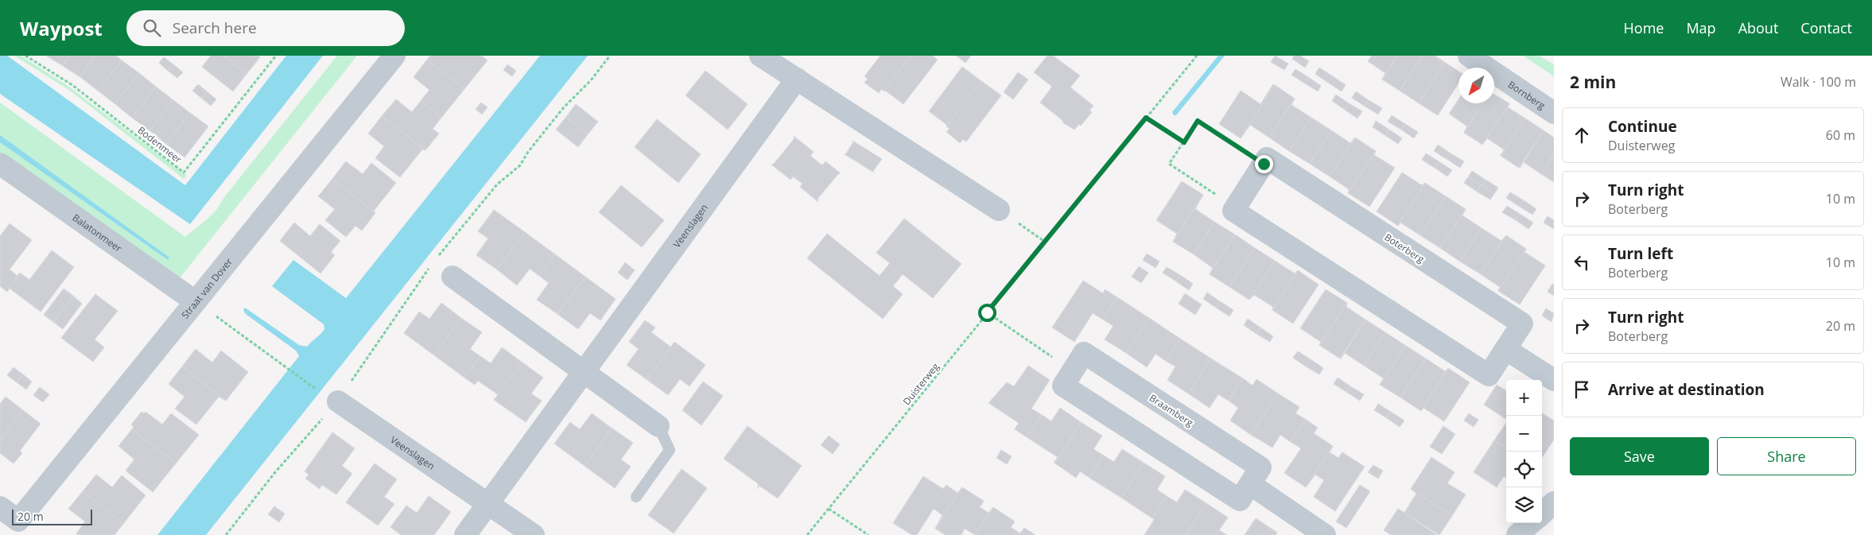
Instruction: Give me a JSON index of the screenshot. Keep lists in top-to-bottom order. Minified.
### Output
{"streets":{"street":["Bornberg","Veenslagen","Balatonmeer","Boterberg","Straat van Dover","Braamberg"],"path":["Bodenmeer","Duisterweg"]},"crossings":[["Balatonmeer","Straat van Dover"]],"scale_bar":"20 m","north":"bottom left","page":{"header":"Waypost","search":"Search here","nav":["Home","Map","About","Contact"],"heading":["2 min","Walk · 100 m"],"list":[["Continue","Duisterweg","60 m"],["Turn right","Boterberg","10 m"],["Turn left","Boterberg","10 m"],["Turn right","Boterberg","20 m"],"Arrive at destination"],"map_buttons":["+","−"],"buttons":["Save","Share"],"scale":"20 m"}}
